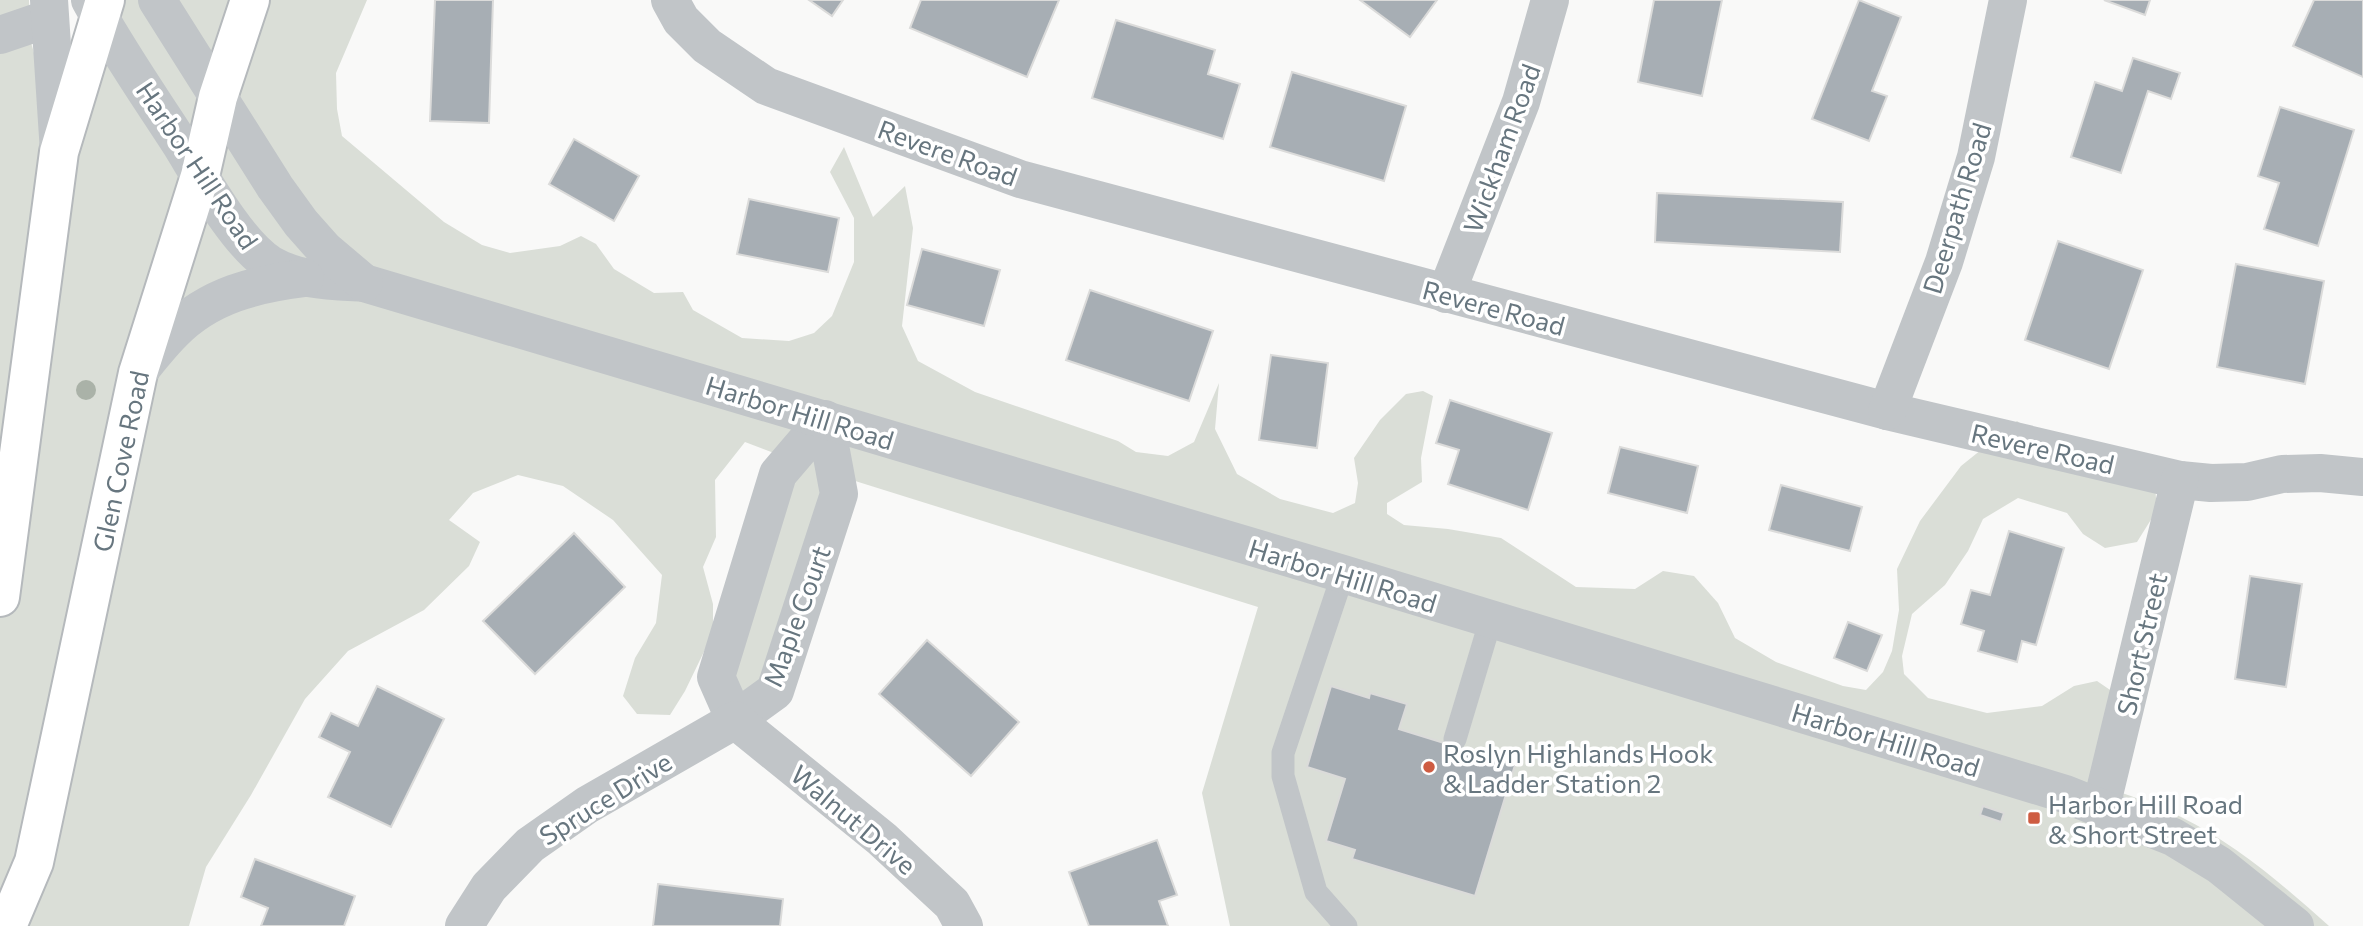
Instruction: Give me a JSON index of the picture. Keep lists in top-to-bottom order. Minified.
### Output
{"streets":{"main road":["Glen Cove Road"],"street":["Wickham Road","Revere Road","Harbor Hill Road","Deerpath Road","Maple Court","Short Street","Spruce Drive","Walnut Drive"]},"crossings":[["Wickham Road","Revere Road"],["Revere Road","Deerpath Road"],["Revere Road","Short Street"],["Harbor Hill Road","Glen Cove Road"],["Harbor Hill Road","Maple Court"],["Harbor Hill Road","Short Street"],["Maple Court","Spruce Drive"],["Maple Court","Walnut Drive"],["Spruce Drive","Walnut Drive"]],"places":{"other":["Roslyn Highlands Hook & Ladder Station 2"],"transit":["Harbor Hill Road & Short Street"]}}
